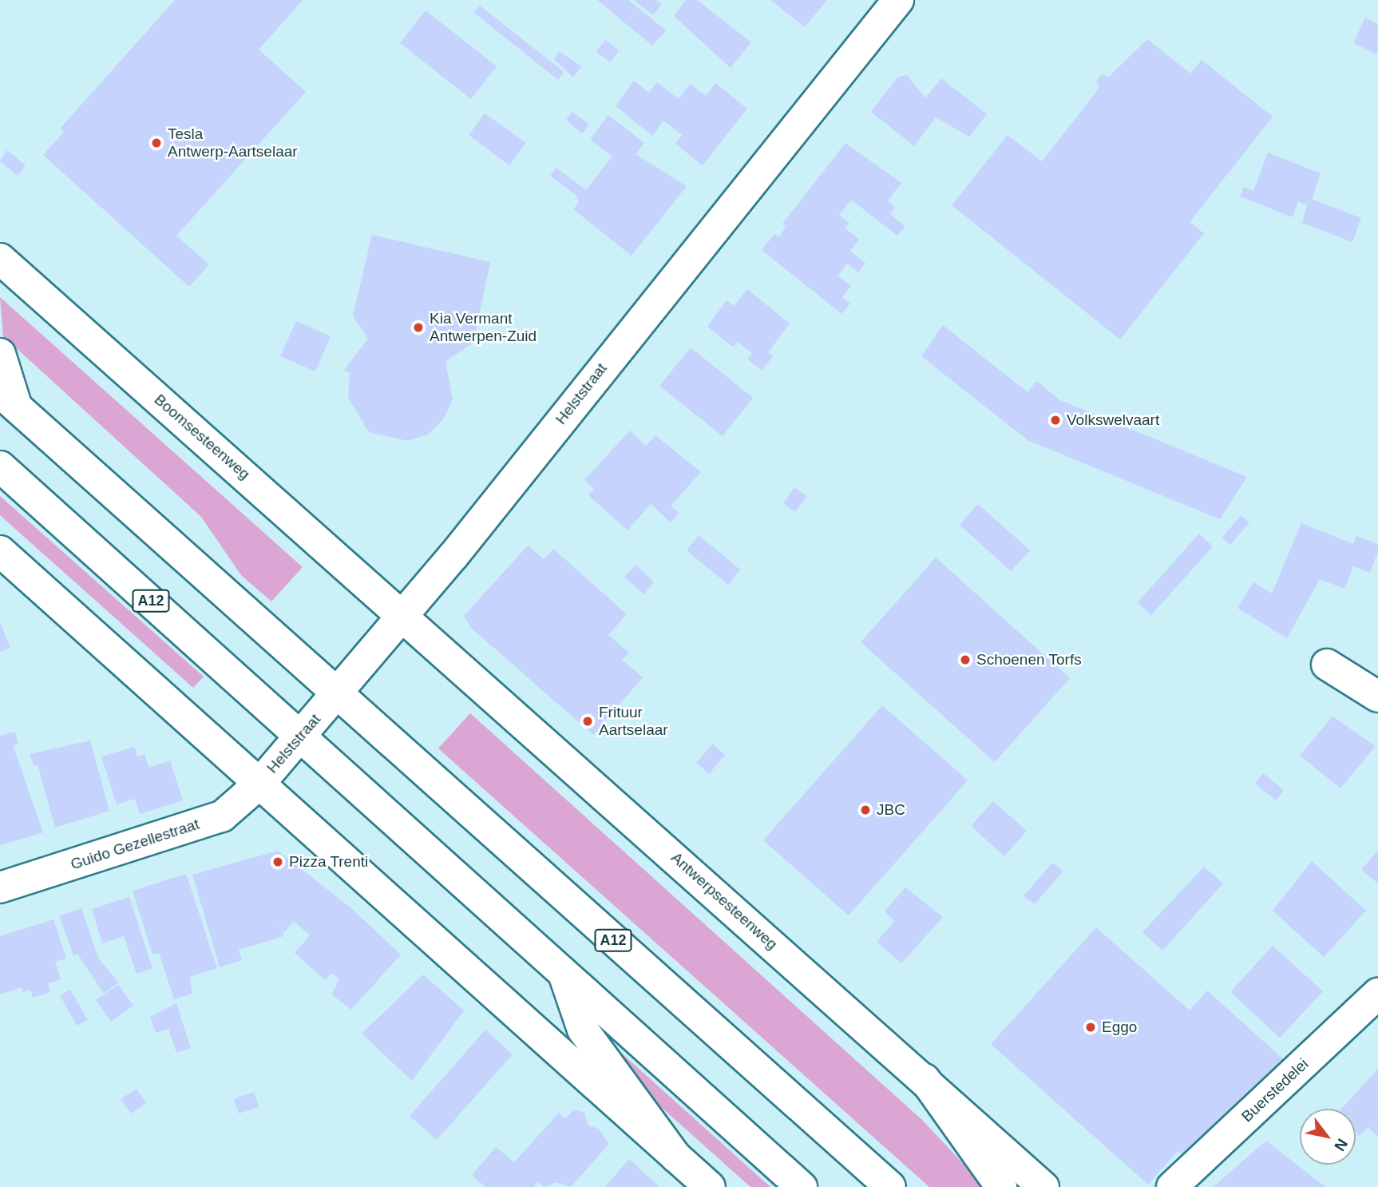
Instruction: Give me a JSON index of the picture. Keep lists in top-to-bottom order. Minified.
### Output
{"streets":{"main road":["Helststraat","Boomsesteenweg","A12","Guido Gezellestraat","Antwerpsesteenweg","Buerstedelei"]},"crossings":[["Helststraat","Boomsesteenweg"],["Helststraat","A12"],["Helststraat","Guido Gezellestraat"],["Helststraat","Antwerpsesteenweg"],["Boomsesteenweg","Antwerpsesteenweg"]],"places":["Tesla Antwerp-Aartselaar","Kia Vermant Antwerpen-Zuid","Volkswelvaart","Schoenen Torfs","Frituur Aartselaar","JBC","Pizza Trenti","Eggo"],"north":"bottom right"}
